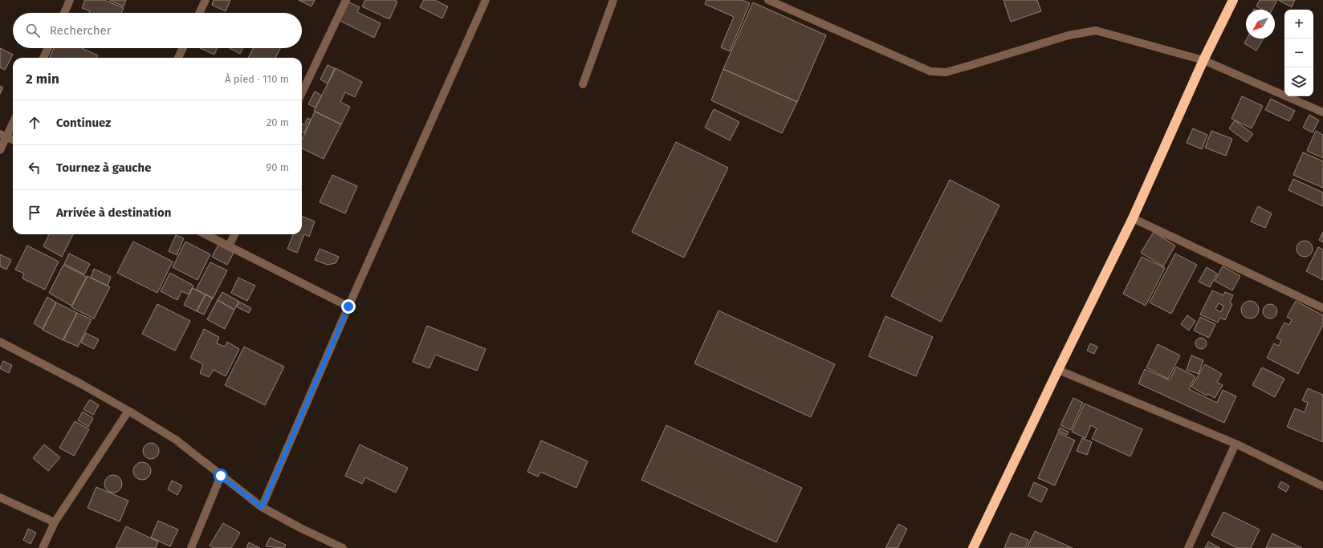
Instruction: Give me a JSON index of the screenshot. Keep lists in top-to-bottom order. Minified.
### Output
{"north":"bottom left","page":{"map_buttons":["+","−"],"search":"Rechercher","heading":["2 min","À pied · 110 m"],"list":[["Continuez","20 m"],["Tournez à gauche","90 m"],"Arrivée à destination"]}}
